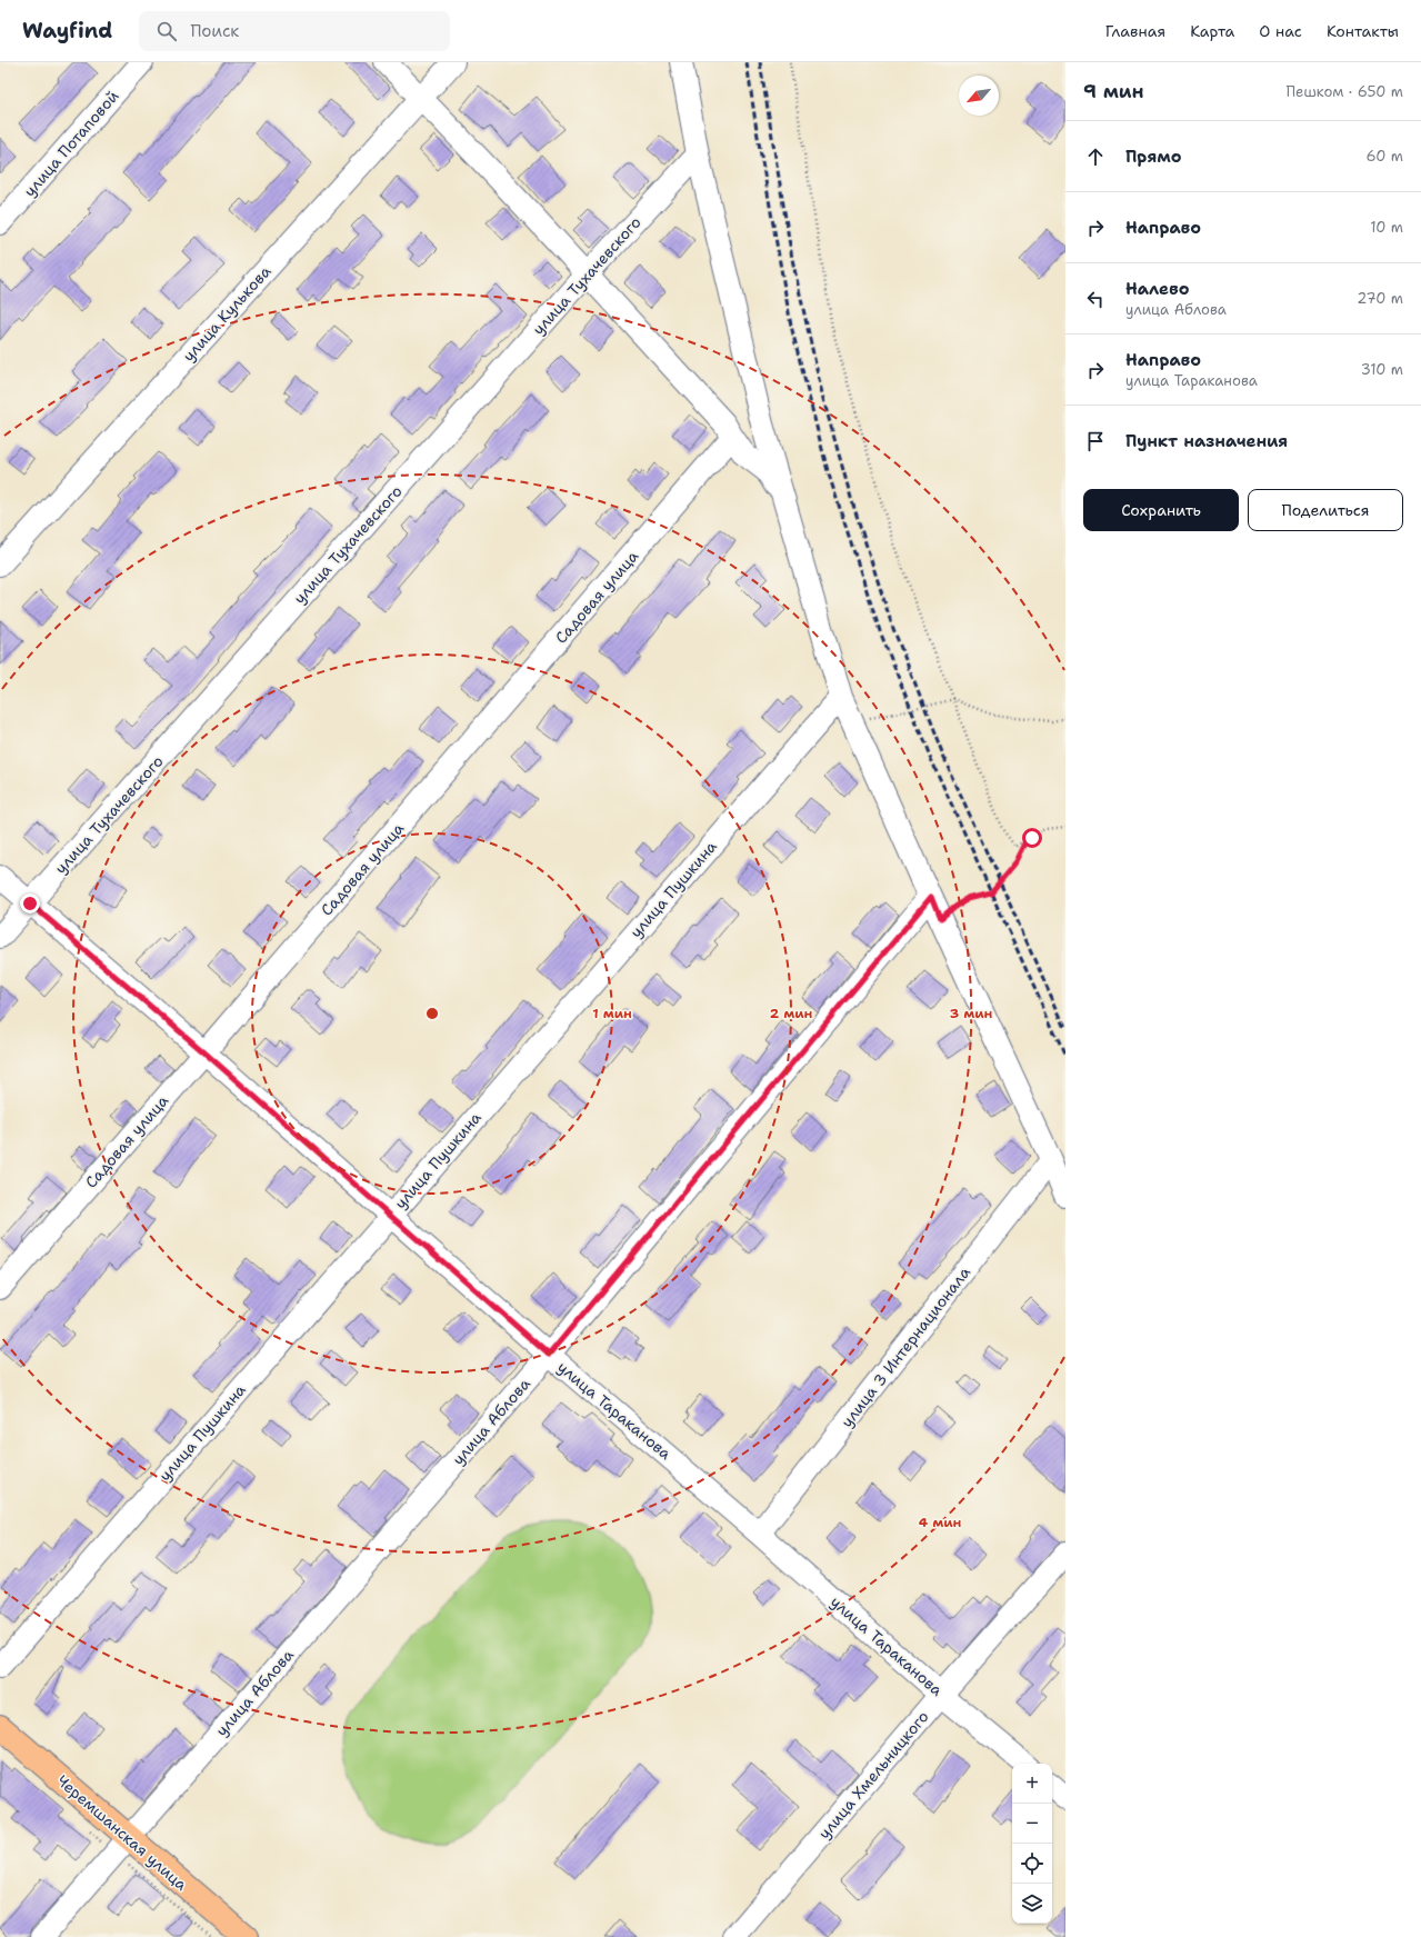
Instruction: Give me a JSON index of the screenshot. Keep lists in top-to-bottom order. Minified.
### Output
{"streets":{"main road":["Черемшанская улица"],"street":["улица Потаповой","улица Тухачевского","улица Кулькова","Садовая улица","улица Пушкина","улица 3 Интернационала","улица Тараканова","улица Аблова","улица Хмельницкого"]},"crossings":[["улица Тухачевского","улица Тараканова"],["Садовая улица","улица Тараканова"],["улица Пушкина","улица Тараканова"],["улица 3 Интернационала","улица Тараканова"],["улица Тараканова","улица Аблова"],["улица Тараканова","улица Хмельницкого"],["улица Аблова","Черемшанская улица"]],"north":"bottom left","page":{"header":"Wayfind","search":"Поиск","nav":["Главная","Карта","О нас","Контакты"],"heading":["9 мин","Пешком · 650 m"],"list":[["Прямо","60 m"],["Направо","10 m"],["Налево","улица Аблова","270 m"],["Направо","улица Тараканова","310 m"],"Пункт назначения"],"buttons":["Сохранить","Поделиться"],"map_buttons":["+","−"]},"rings":["1 мин","2 мин","3 мин","4 мин"]}
